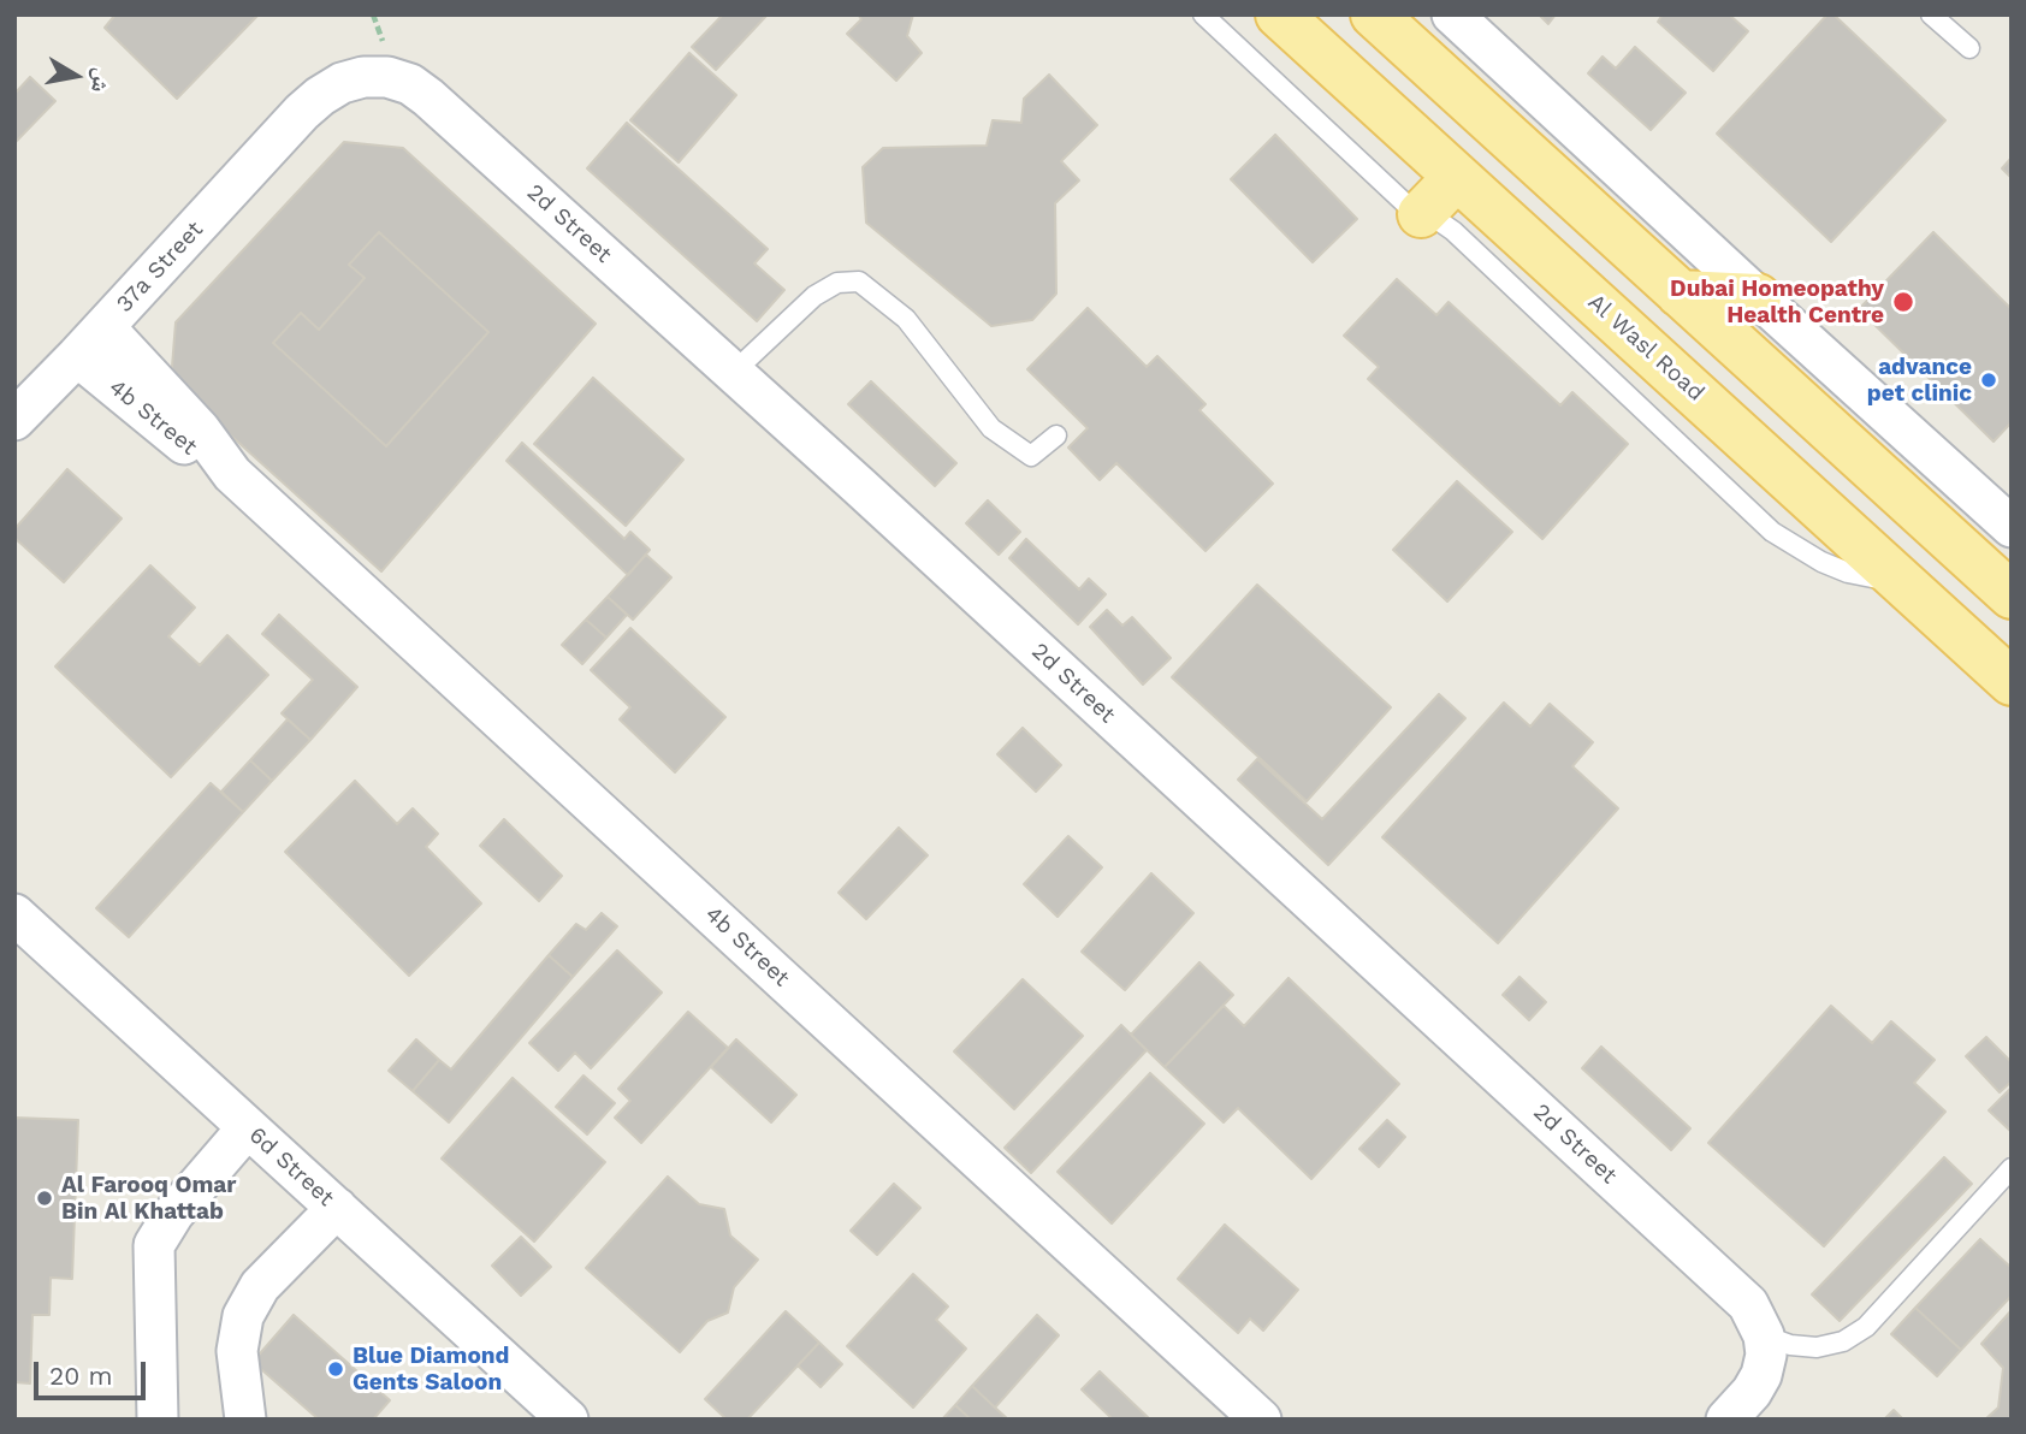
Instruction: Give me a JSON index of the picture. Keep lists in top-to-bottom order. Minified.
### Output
{"streets":{"main road":["Al Wasl Road"],"street":["2d Street","37a Street","4b Street","6d Street"]},"crossings":[["2d Street","37a Street"],["37a Street","4b Street"]],"places":["Dubai Homeopathy Health Centre","advance pet clinic","Al Farooq Omar Bin Al Khattab","Blue Diamond Gents Saloon"],"scale_bar":"20 m","north":"right"}
